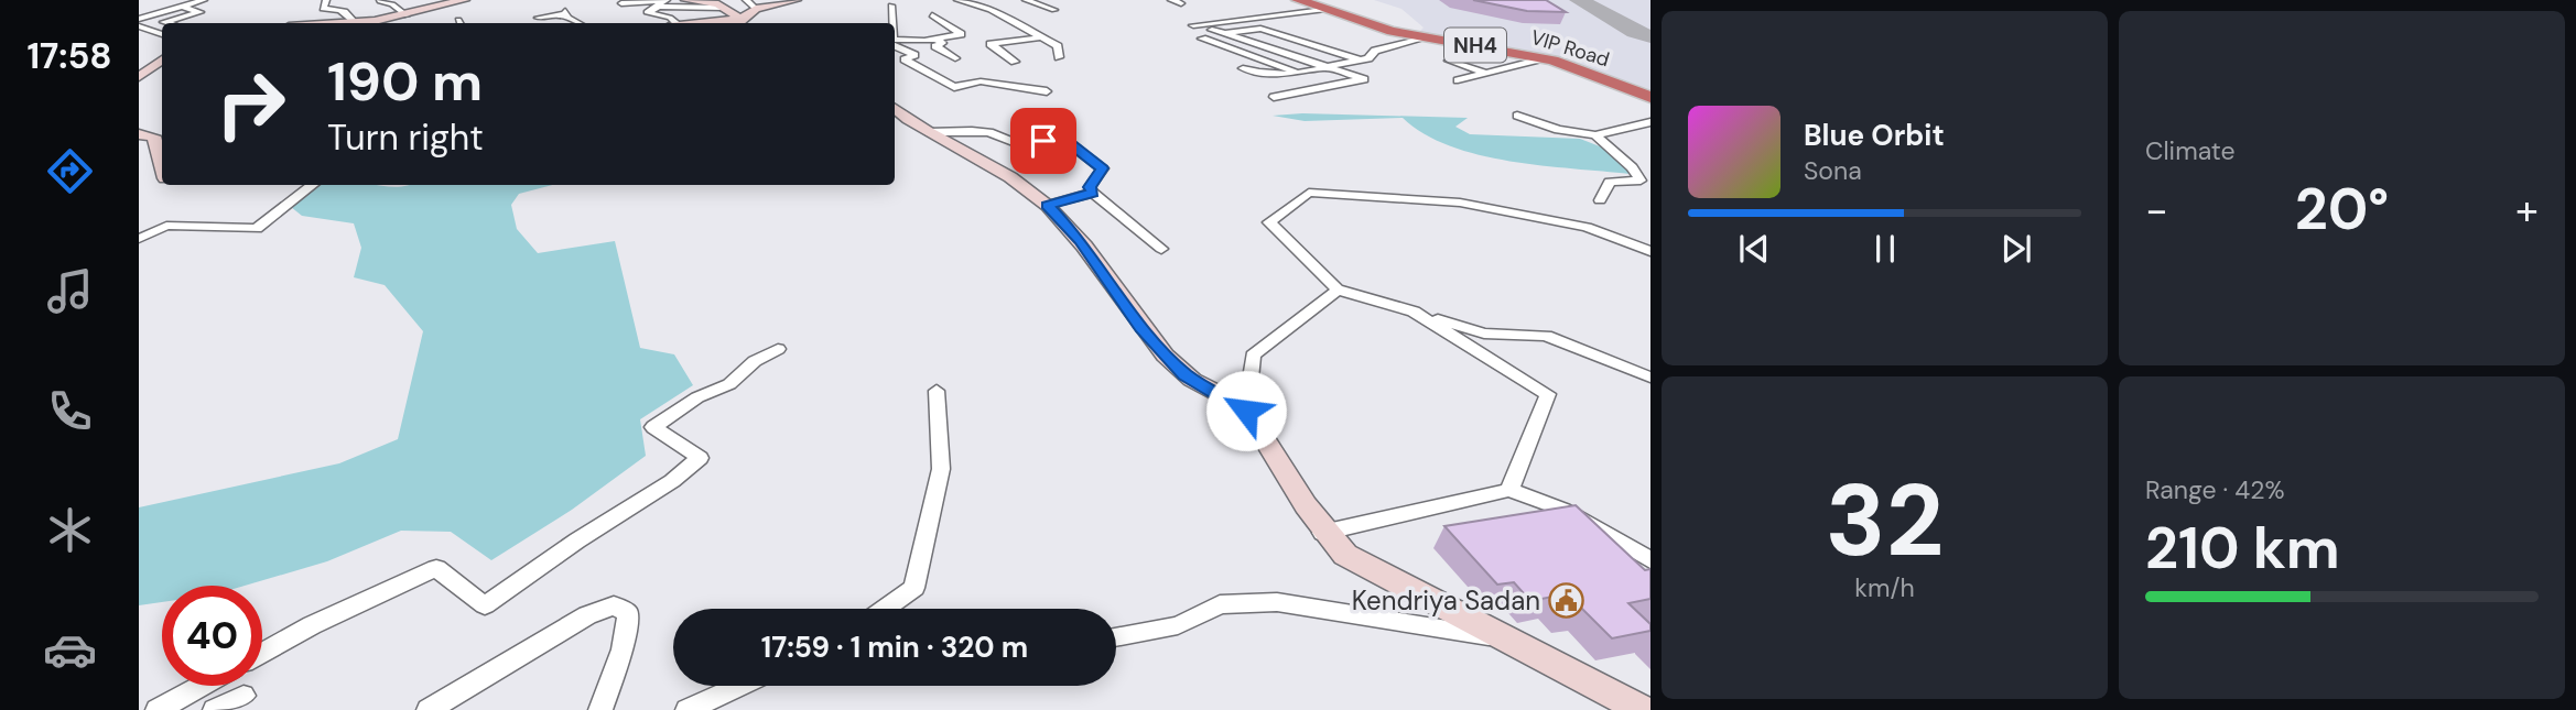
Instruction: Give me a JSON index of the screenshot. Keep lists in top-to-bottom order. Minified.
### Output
{"streets":{"highway":["NH4","VIP Road"]},"places":{"public building":["Kendriya Sadan"]},"page":{"tabs":"17:58","tile":["Climate",["32","km/h"],["Range · 42%","210 km"]],"turn":["190 m","Turn right"],"song":["Blue Orbit","Sona"],"heat":["−","20°","+"],"limit":"40","trip":"17:59 · 1 min · 320 m"}}
